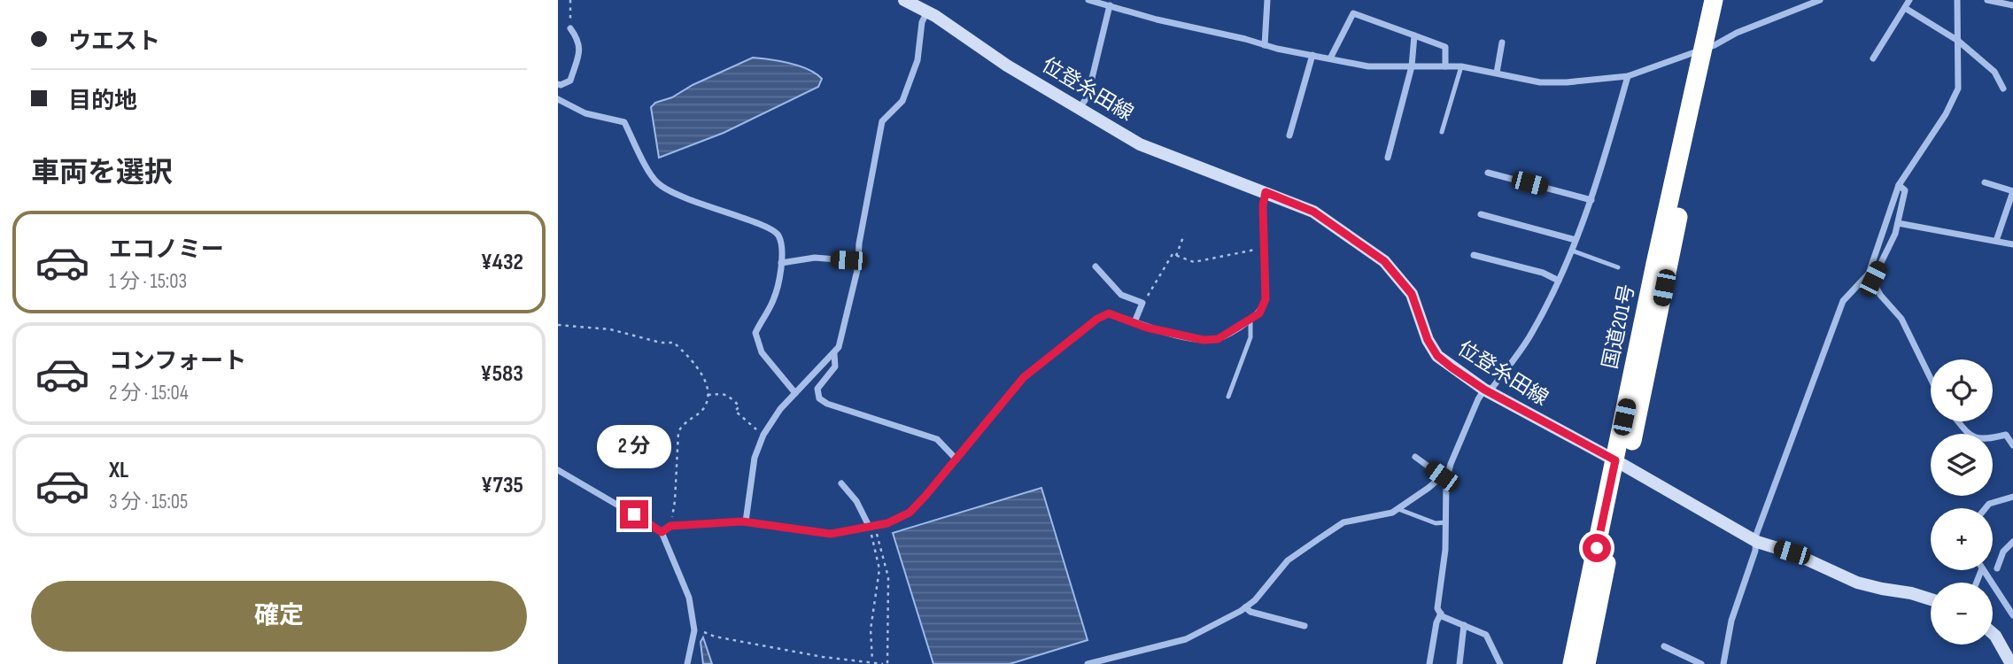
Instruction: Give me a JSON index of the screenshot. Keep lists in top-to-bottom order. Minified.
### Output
{"streets":{"highway":["国道201号"],"main road":["位登糸田線"]},"crossings":[["位登糸田線","国道201号"]],"page":{"banner":["ウエスト","目的地"],"heading":"車両を選択","list":[{"name":"エコノミー","note":"1 分 · 15:03","value":"¥432"},{"name":"コンフォート","note":"2 分 · 15:04","value":"¥583"},{"name":"XL","note":"3 分 · 15:05","value":"¥735"}],"map_buttons":["+","−"],"bubble":"2 分","buttons":"確定"}}
